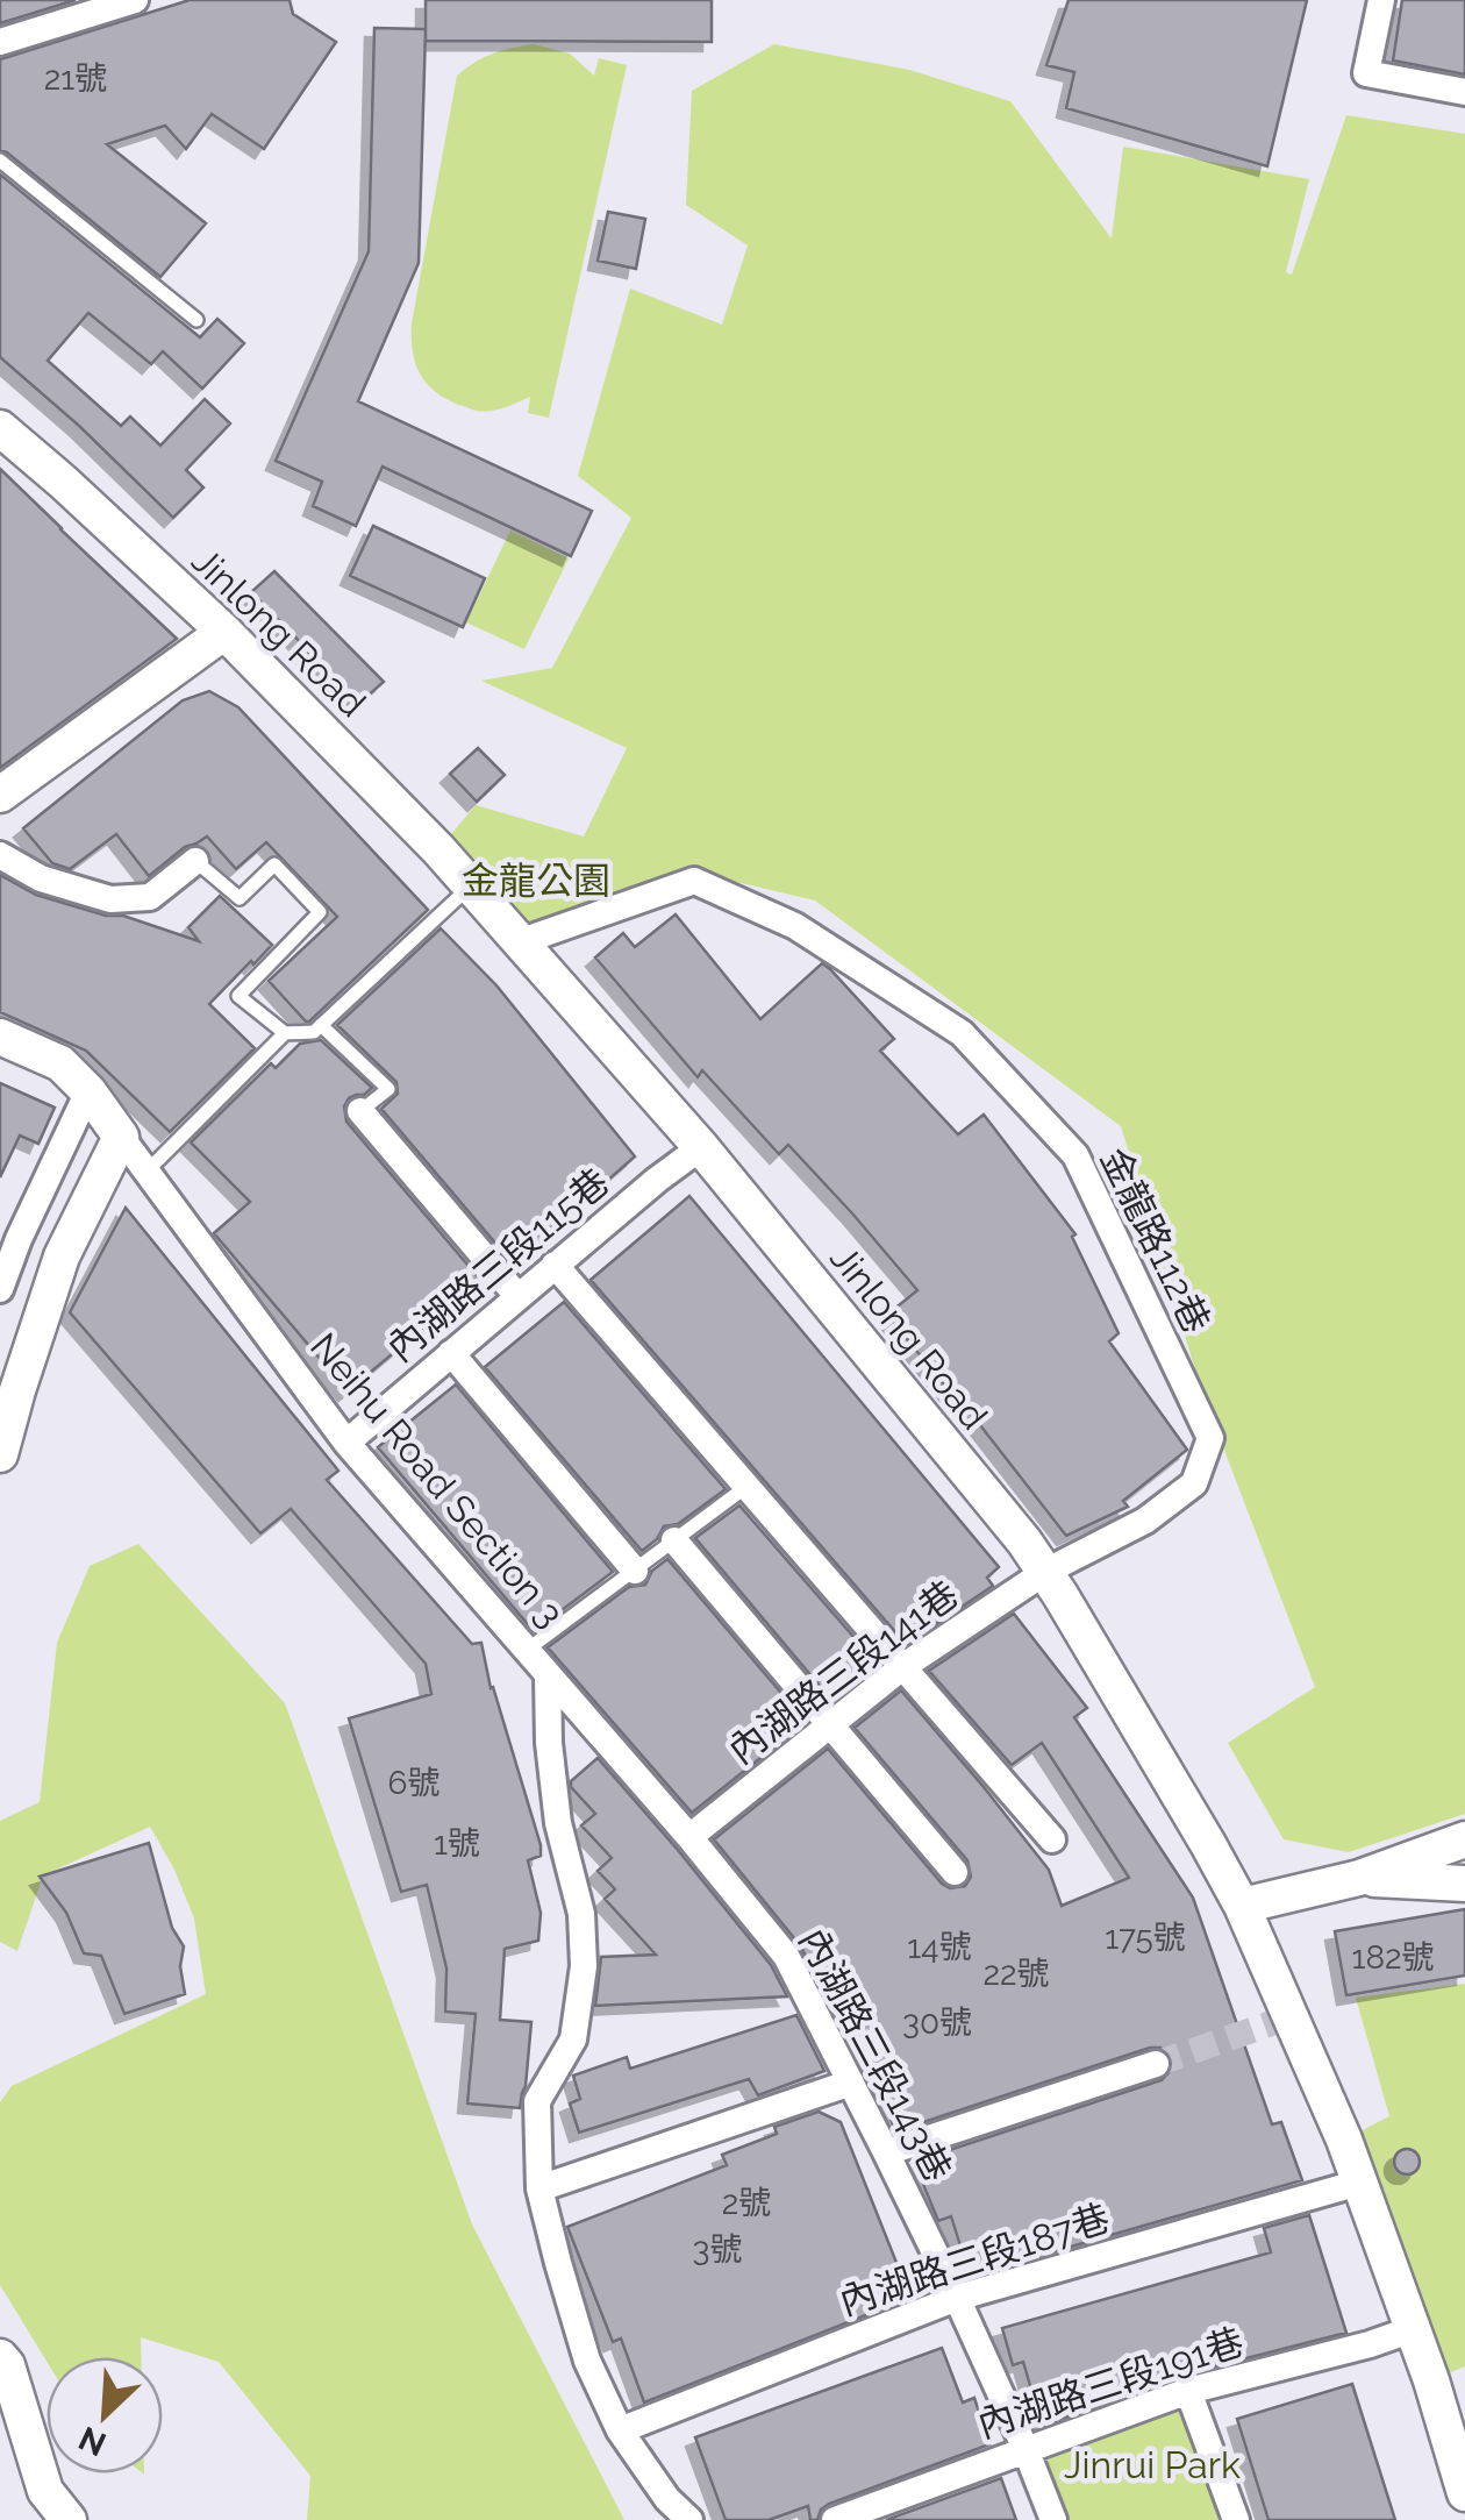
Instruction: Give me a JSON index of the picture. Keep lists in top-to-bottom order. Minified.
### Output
{"streets":{"street":["Jinlong Road","金龍路112巷","內湖路三段115巷","Neihu Road Section 3","內湖路三段141巷","內湖路三段143巷","內湖路三段187巷","內湖路三段191巷"]},"crossings":[["Jinlong Road","金龍路112巷"],["Jinlong Road","內湖路三段115巷"],["Jinlong Road","內湖路三段141巷"],["Jinlong Road","內湖路三段187巷"],["Jinlong Road","內湖路三段191巷"],["金龍路112巷","內湖路三段141巷"],["內湖路三段115巷","Neihu Road Section 3"],["Neihu Road Section 3","內湖路三段143巷"],["Neihu Road Section 3","內湖路三段187巷"],["內湖路三段141巷","內湖路三段143巷"],["內湖路三段143巷","內湖路三段187巷"],["內湖路三段143巷","內湖路三段191巷"]],"parks":["金龍公園","Jinrui Park"],"house_numbers":["21號","6號","1號","175號","14號","182號","22號","30號","2號","3號"],"north":"bottom left"}
